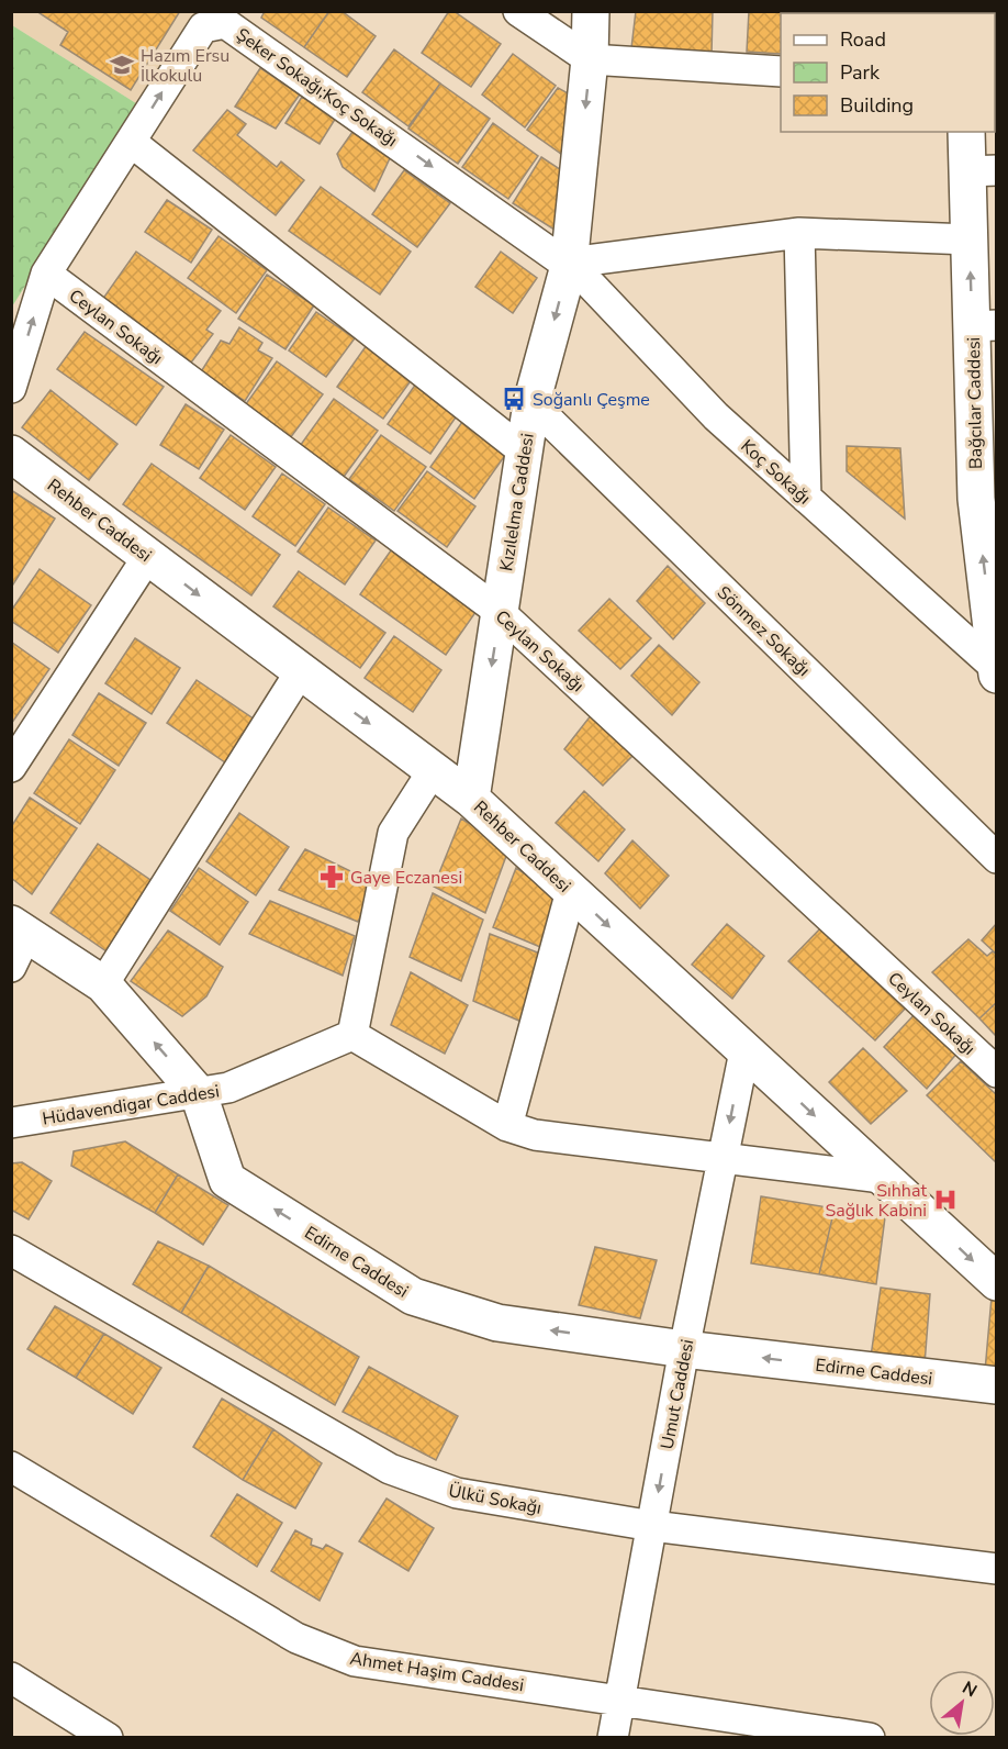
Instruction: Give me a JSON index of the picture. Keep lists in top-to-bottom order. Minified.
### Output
{"streets":{"main road":["Bağcılar Caddesi","Kızılelma Caddesi","Rehber Caddesi","Edirne Caddesi"],"street":["Şeker Sokağı;Koç Sokağı","Ceylan Sokağı","Koç Sokağı","Sönmez Sokağı","Hüdavendigar Caddesi","Umut Caddesi","Ülkü Sokağı","Ahmet Haşim Caddesi"]},"crossings":[["Şeker Sokağı;Koç Sokağı","Ceylan Sokağı"],["Şeker Sokağı;Koç Sokağı","Koç Sokağı"],["Şeker Sokağı;Koç Sokağı","Kızılelma Caddesi"],["Ceylan Sokağı","Kızılelma Caddesi"],["Bağcılar Caddesi","Koç Sokağı"],["Koç Sokağı","Kızılelma Caddesi"],["Kızılelma Caddesi","Rehber Caddesi"],["Kızılelma Caddesi","Sönmez Sokağı"],["Rehber Caddesi","Umut Caddesi"],["Hüdavendigar Caddesi","Edirne Caddesi"],["Edirne Caddesi","Umut Caddesi"],["Umut Caddesi","Ülkü Sokağı"],["Umut Caddesi","Ahmet Haşim Caddesi"]],"one_way":["Bağcılar Caddesi","Kızılelma Caddesi","Rehber Caddesi","Edirne Caddesi"],"places":{"school or university":["Hazım Ersu İlkokulu"],"bus stop":["Soğanlı Çeşme"],"pharmacy":["Gaye Eczanesi"],"hospital":["Sıhhat Sağlık Kabini"]},"legend":["Road","Park","Building"],"north":"top right"}
